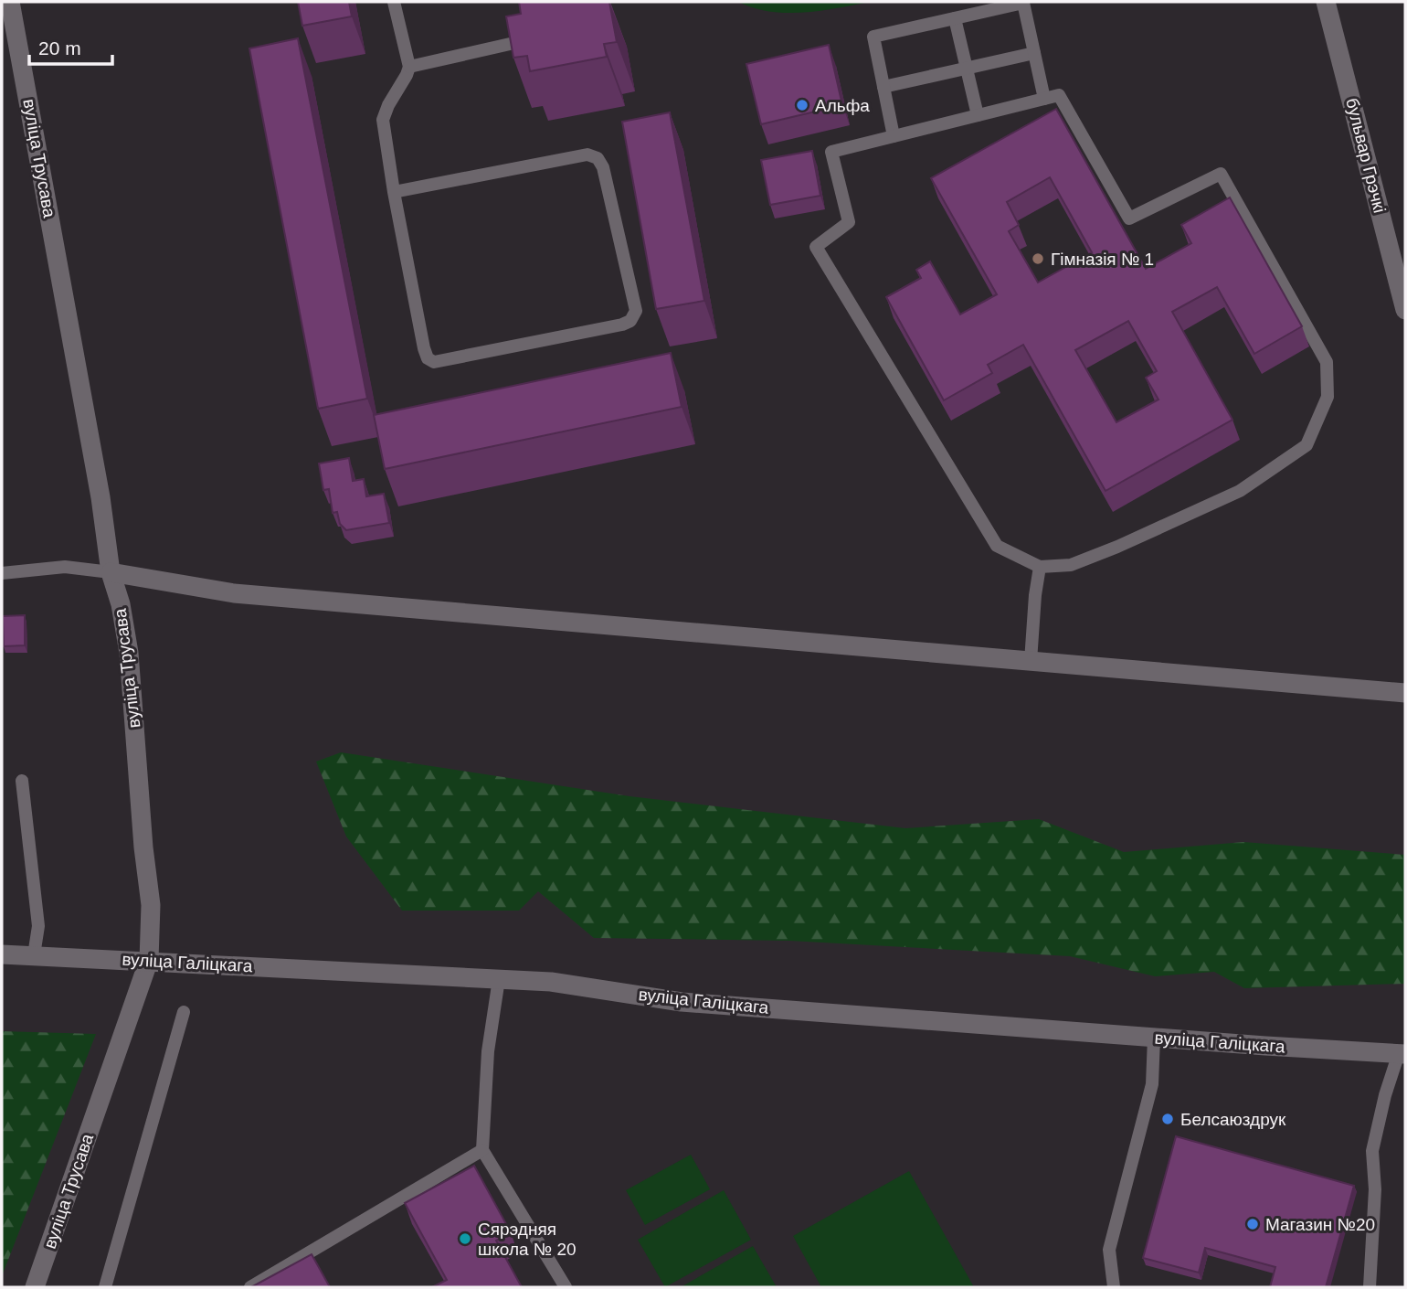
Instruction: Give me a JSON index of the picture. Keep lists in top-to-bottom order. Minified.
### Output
{"streets":{"street":["бульвар Грэчкі","вуліца Трусава","вуліца Галіцкага"]},"crossings":[["вуліца Трусава","вуліца Галіцкага"]],"places":["Альфа","Гімназія № 1","Белсаюздрук","Магазин №20","Сярэдняя школа № 20"],"scale_bar":"20 m"}
